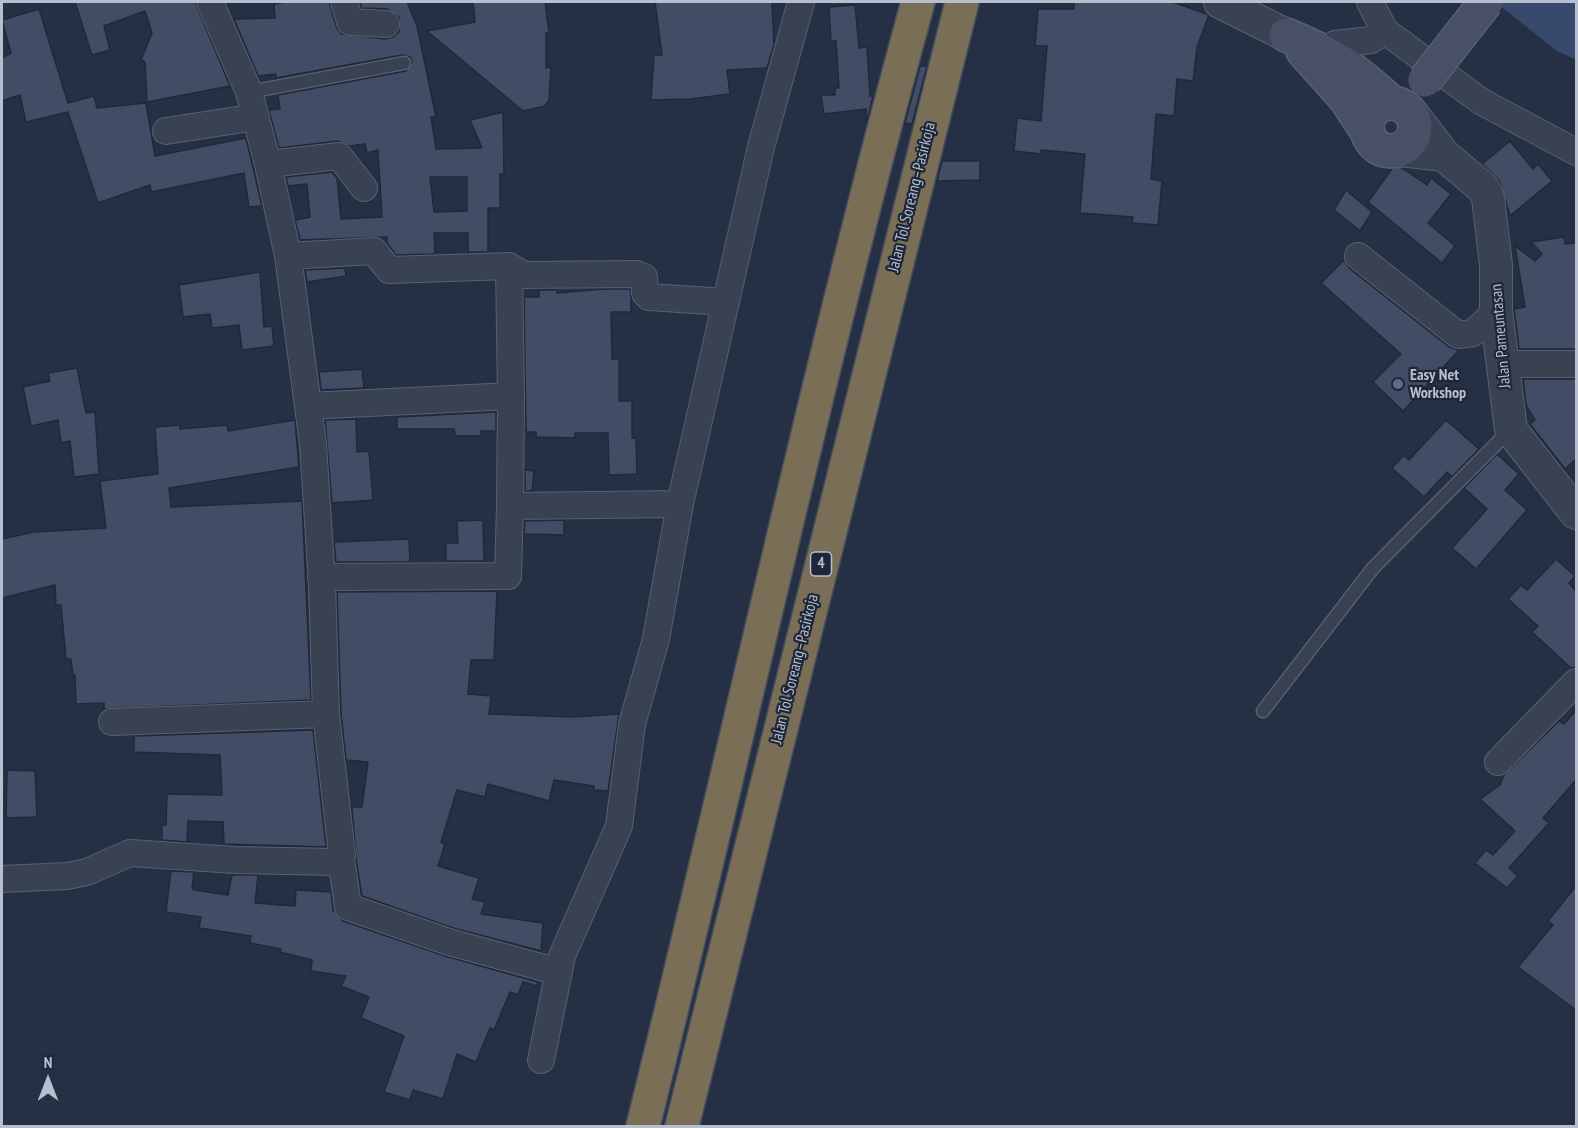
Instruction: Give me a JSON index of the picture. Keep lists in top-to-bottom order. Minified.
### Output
{"streets":{"highway":["Jalan Tol Soreang–Pasirkoja","4"],"street":["Jalan Pameuntasan"]},"places":["Easy Net Workshop"],"north":"top"}
